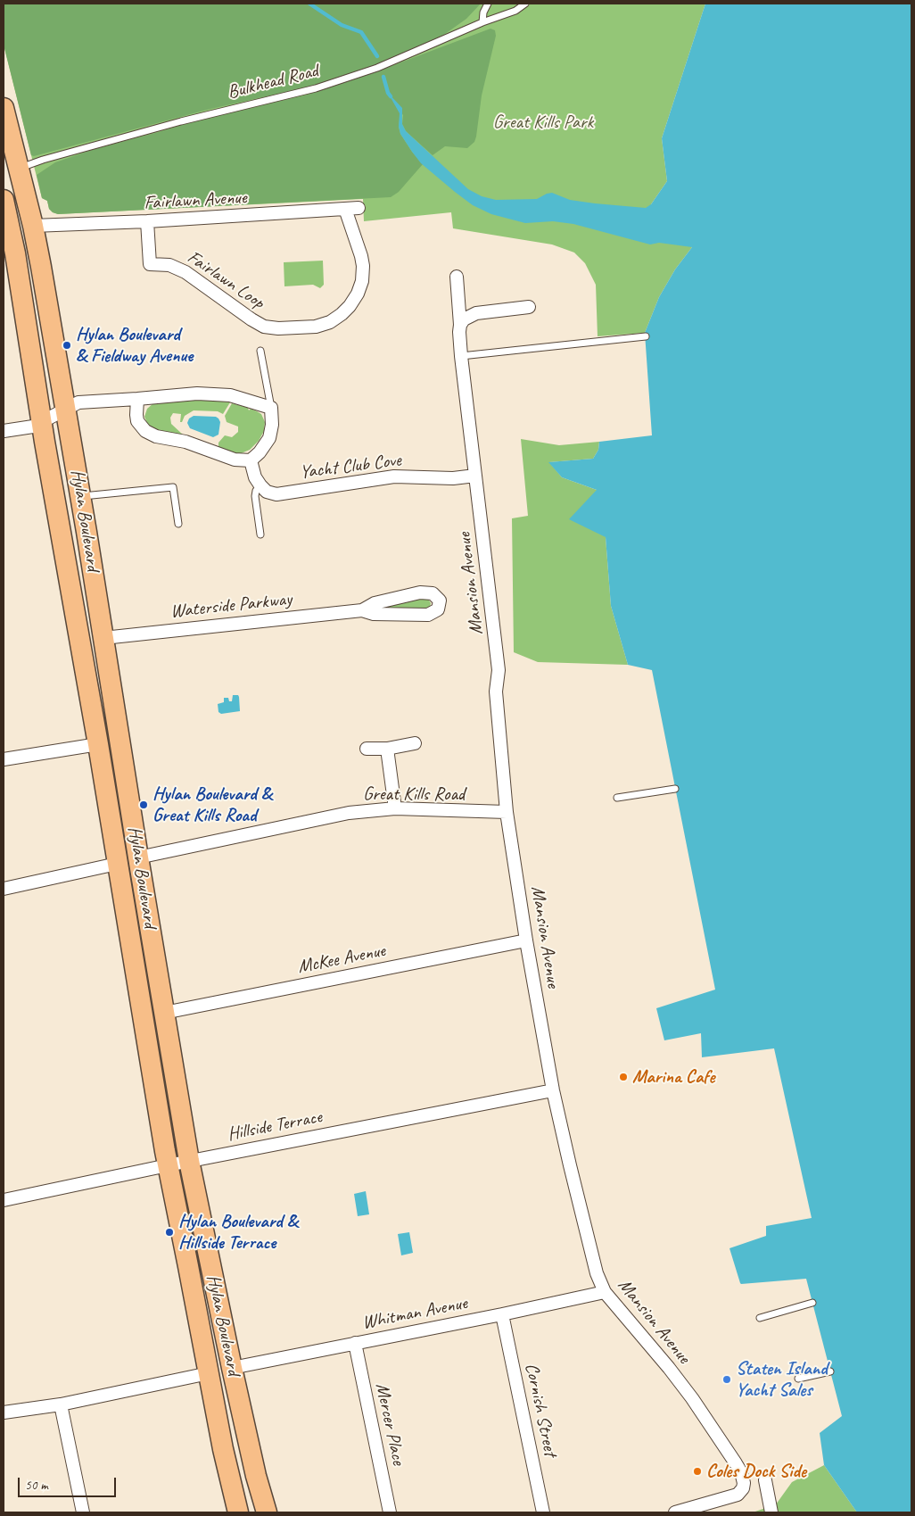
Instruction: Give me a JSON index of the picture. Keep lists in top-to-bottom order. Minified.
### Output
{"streets":{"main road":["Hylan Boulevard"],"street":["Fairlawn Avenue","Fairlawn Loop","Yacht Club Cove","Mansion Avenue","Waterside Parkway","Great Kills Road","McKee Avenue","Hillside Terrace","Whitman Avenue","Cornish Street","Mercer Place"],"lane":["Bulkhead Road"]},"crossings":[["Bulkhead Road","Hylan Boulevard"],["Fairlawn Avenue","Fairlawn Loop"],["Fairlawn Avenue","Hylan Boulevard"],["Yacht Club Cove","Mansion Avenue"],["Hylan Boulevard","Waterside Parkway"],["Hylan Boulevard","Great Kills Road"],["Hylan Boulevard","McKee Avenue"],["Hylan Boulevard","Hillside Terrace"],["Hylan Boulevard","Whitman Avenue"],["Mansion Avenue","Great Kills Road"],["Mansion Avenue","McKee Avenue"],["Mansion Avenue","Hillside Terrace"],["Mansion Avenue","Whitman Avenue"],["Whitman Avenue","Cornish Street"],["Whitman Avenue","Mercer Place"]],"parks":["Great Kills Park"],"places":["Hylan Boulevard & Fieldway Avenue","Hylan Boulevard & Great Kills Road","Marina Cafe","Hylan Boulevard & Hillside Terrace","Staten Island Yacht Sales","Coles Dock Side"],"scale_bar":"50 m"}
